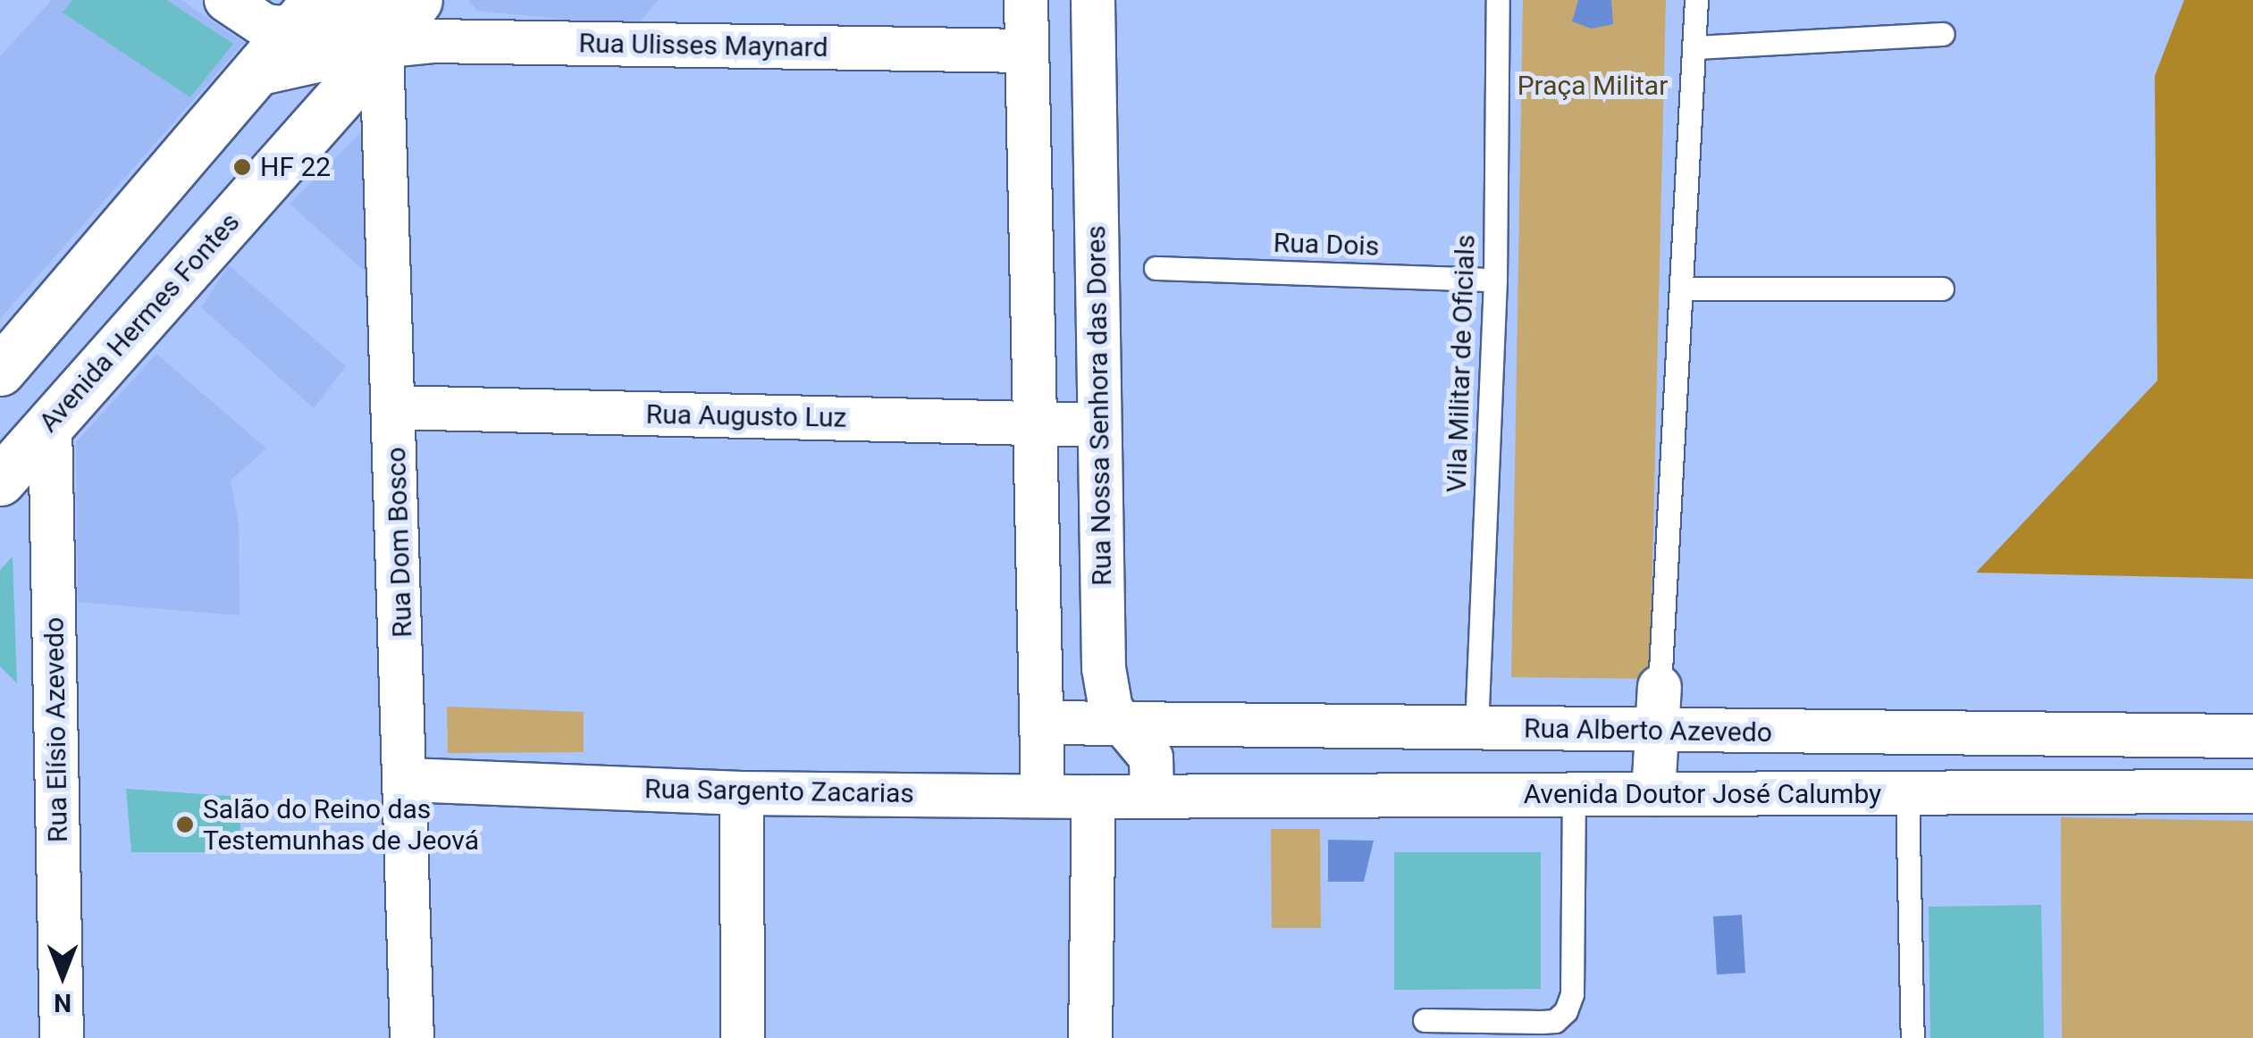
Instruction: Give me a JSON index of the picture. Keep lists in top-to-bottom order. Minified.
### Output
{"streets":{"main road":["Avenida Hermes Fontes"],"street":["Rua Ulisses Maynard","Rua Nossa Senhora das Dores","Rua Augusto Luz","Rua Dom Bosco","Rua Elísio Azevedo","Rua Alberto Azevedo","Rua Sargento Zacarias","Avenida Doutor José Calumby"],"lane":["Rua Dois","Vila Militar de Oficials"]},"crossings":[["Rua Ulisses Maynard","Avenida Hermes Fontes"],["Rua Ulisses Maynard","Rua Dom Bosco"],["Rua Dois","Vila Militar de Oficials"],["Avenida Hermes Fontes","Rua Dom Bosco"],["Avenida Hermes Fontes","Rua Elísio Azevedo"],["Vila Militar de Oficials","Rua Alberto Azevedo"],["Rua Nossa Senhora das Dores","Rua Augusto Luz"],["Rua Nossa Senhora das Dores","Rua Alberto Azevedo"],["Rua Nossa Senhora das Dores","Rua Sargento Zacarias"],["Rua Nossa Senhora das Dores","Avenida Doutor José Calumby"],["Rua Augusto Luz","Rua Dom Bosco"],["Rua Dom Bosco","Rua Sargento Zacarias"],["Rua Sargento Zacarias","Avenida Doutor José Calumby"]],"parks":["Praça Militar"],"places":["HF 22","Salão do Reino das Testemunhas de Jeová"],"north":"bottom"}
